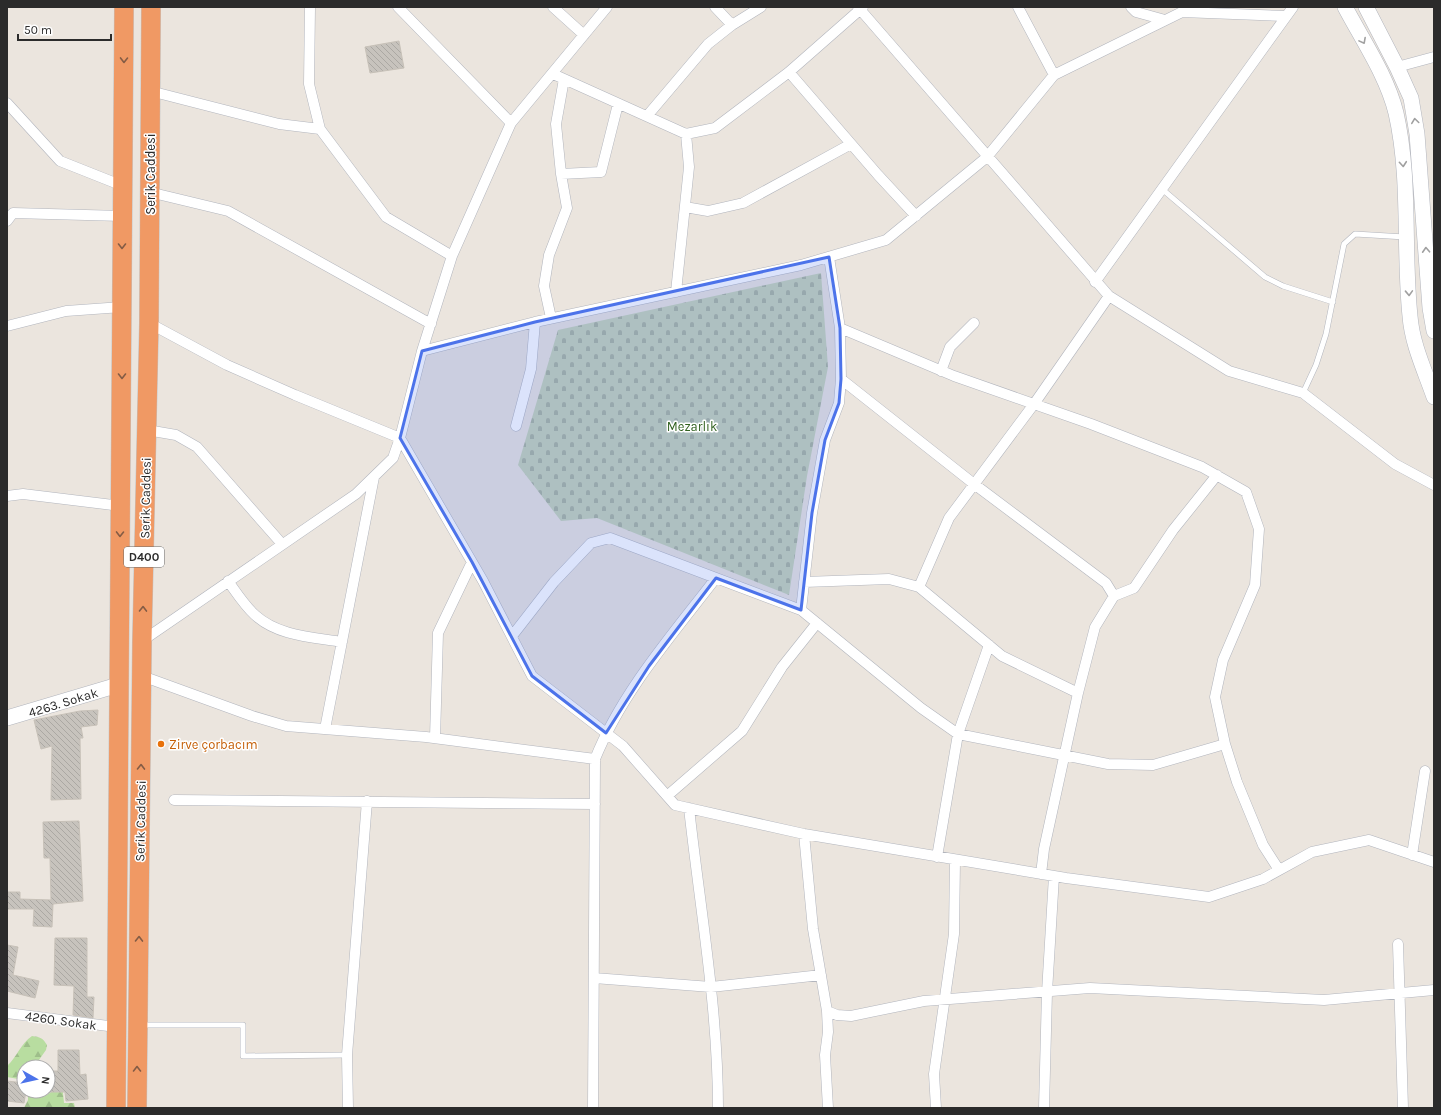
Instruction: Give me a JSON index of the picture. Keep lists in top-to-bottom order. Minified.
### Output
{"streets":{"highway":["Serik Caddesi","D400"],"main road":["4263. Sokak"],"street":["4260. Sokak"]},"crossings":[["Serik Caddesi","4263. Sokak"],["Serik Caddesi","4260. Sokak"]],"parks":["Mezarlık"],"places":["Zirve çorbacım"],"scale_bar":"50 m","north":"right"}
